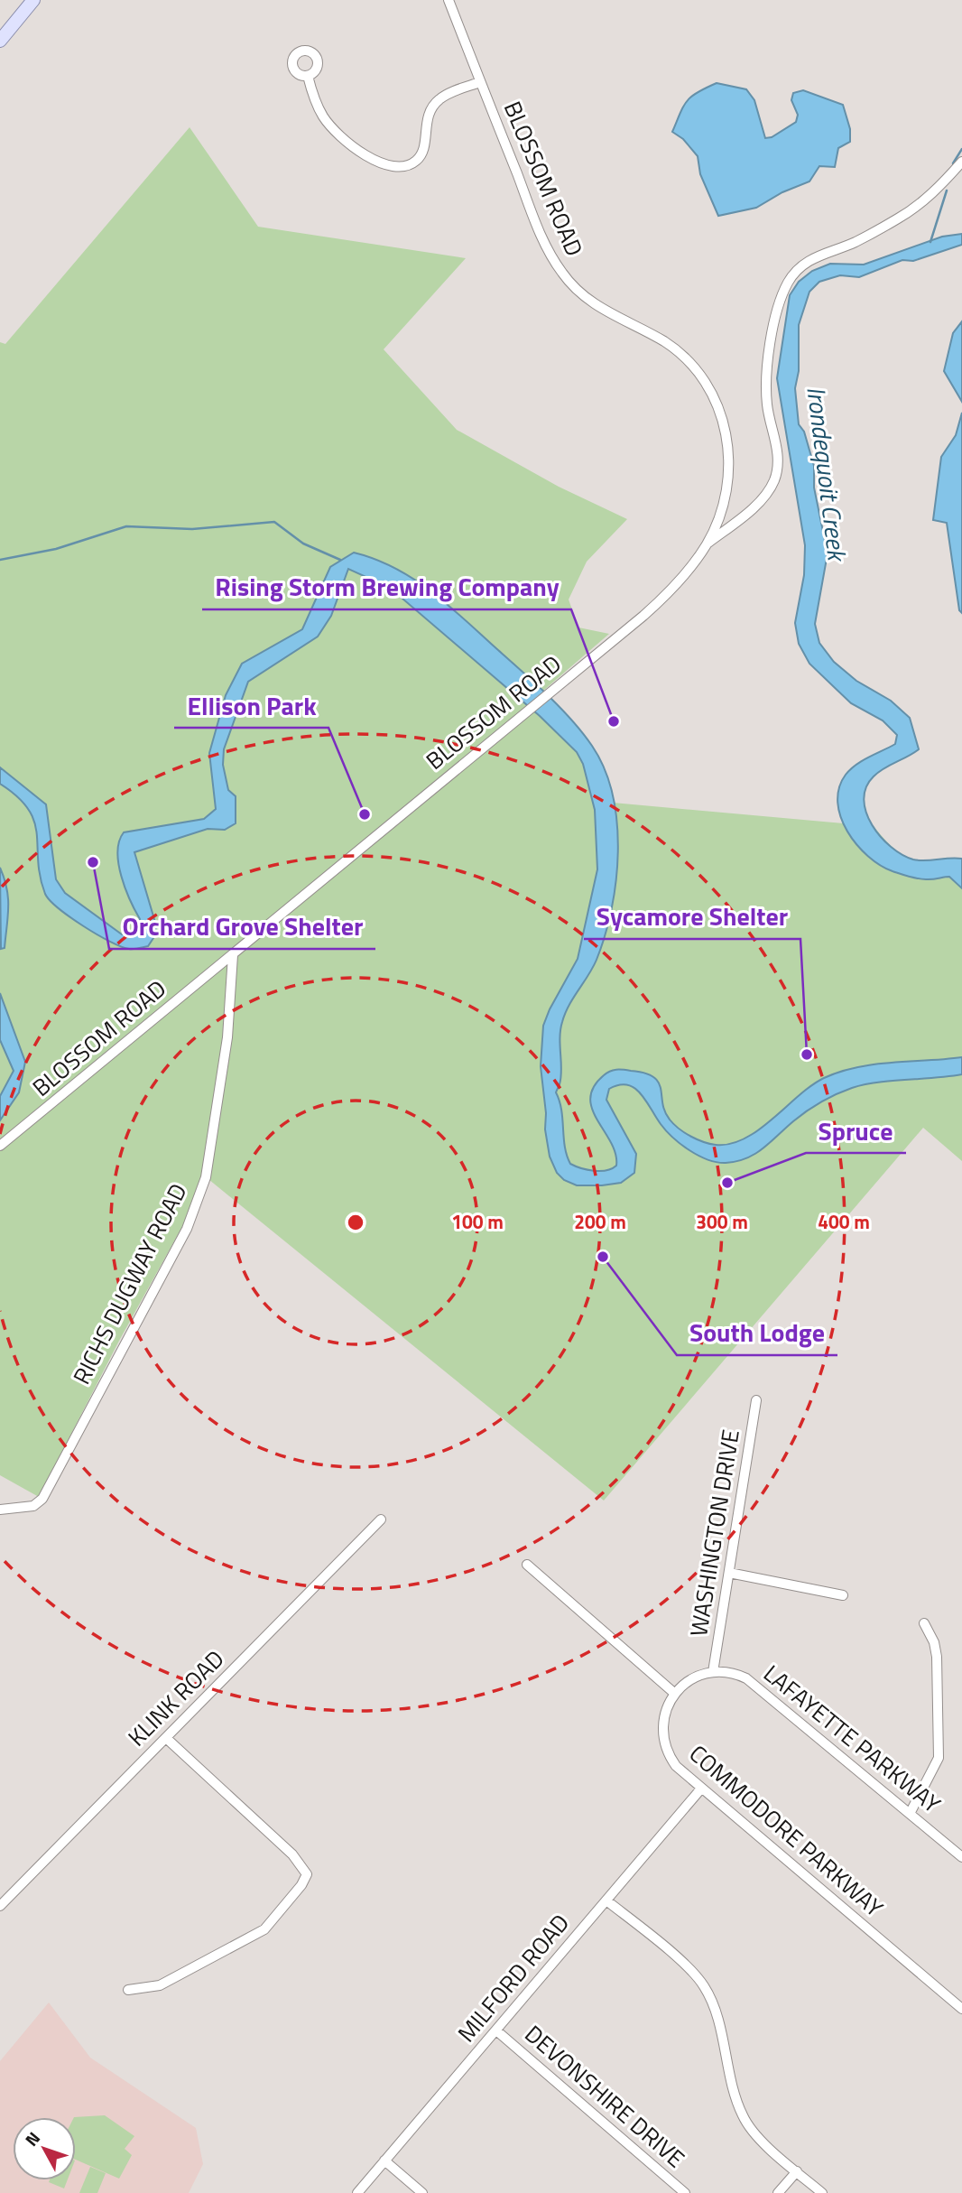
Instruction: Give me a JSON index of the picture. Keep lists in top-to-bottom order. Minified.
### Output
{"streets":{"street":["BLOSSOM ROAD","RICHS DUGWAY ROAD","WASHINGTON DRIVE","KLINK ROAD","LAFAYETTE PARKWAY","COMMODORE PARKWAY","MILFORD ROAD","DEVONSHIRE DRIVE"]},"crossings":[["BLOSSOM ROAD","RICHS DUGWAY ROAD"],["WASHINGTON DRIVE","LAFAYETTE PARKWAY"],["COMMODORE PARKWAY","MILFORD ROAD"],["MILFORD ROAD","DEVONSHIRE DRIVE"]],"water":["Irondequoit Creek"],"places":["Rising Storm Brewing Company","Ellison Park","Orchard Grove Shelter","Sycamore Shelter","Spruce","South Lodge"],"north":"top left","rings":["100 m","200 m","300 m","400 m"]}
